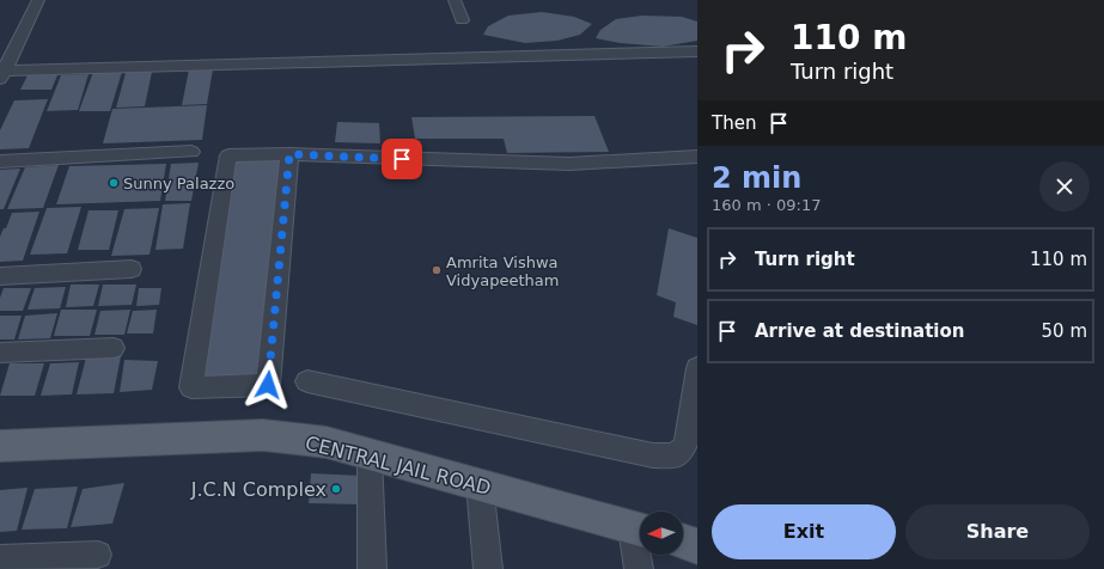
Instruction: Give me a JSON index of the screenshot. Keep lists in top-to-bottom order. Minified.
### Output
{"streets":{"main road":["CENTRAL JAIL ROAD"]},"places":["Sunny Palazzo","Amrita Vishwa Vidyapeetham","J.C.N Complex"],"north":"left","page":{"turn":["110 m","Turn right"],"then":"Then","heading":["2 min","160 m · 09:17"],"list":[{"name":"Turn right","value":"110 m"},{"name":"Arrive at destination","value":"50 m"}],"buttons":["Exit","Share"]}}
